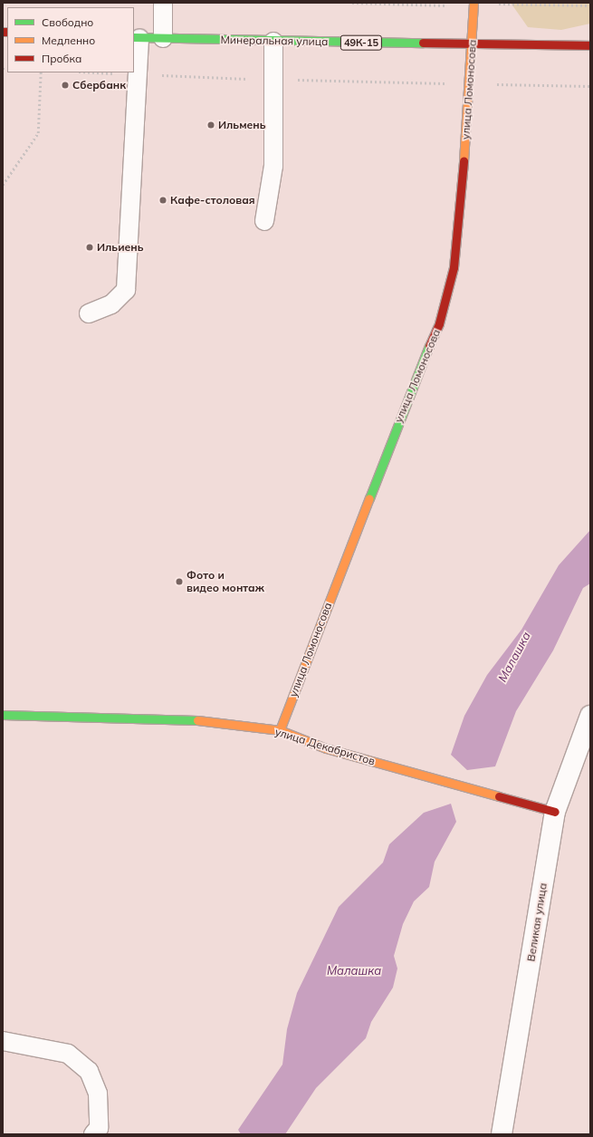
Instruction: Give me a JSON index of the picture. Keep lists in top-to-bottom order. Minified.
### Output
{"streets":{"street":["Минеральная улица","49К-15","улица Ломоносова","улица Декабристов","Великая улица"]},"crossings":[["Минеральная улица","улица Ломоносова"],["улица Ломоносова","улица Декабристов"],["улица Декабристов","Великая улица"]],"water":["Малашка"],"places":["Сбербанк","Ильмень","Кафе-столовая","Ильиень","Фото и видео монтаж"],"legend":["Свободно","Медленно","Пробка"]}
